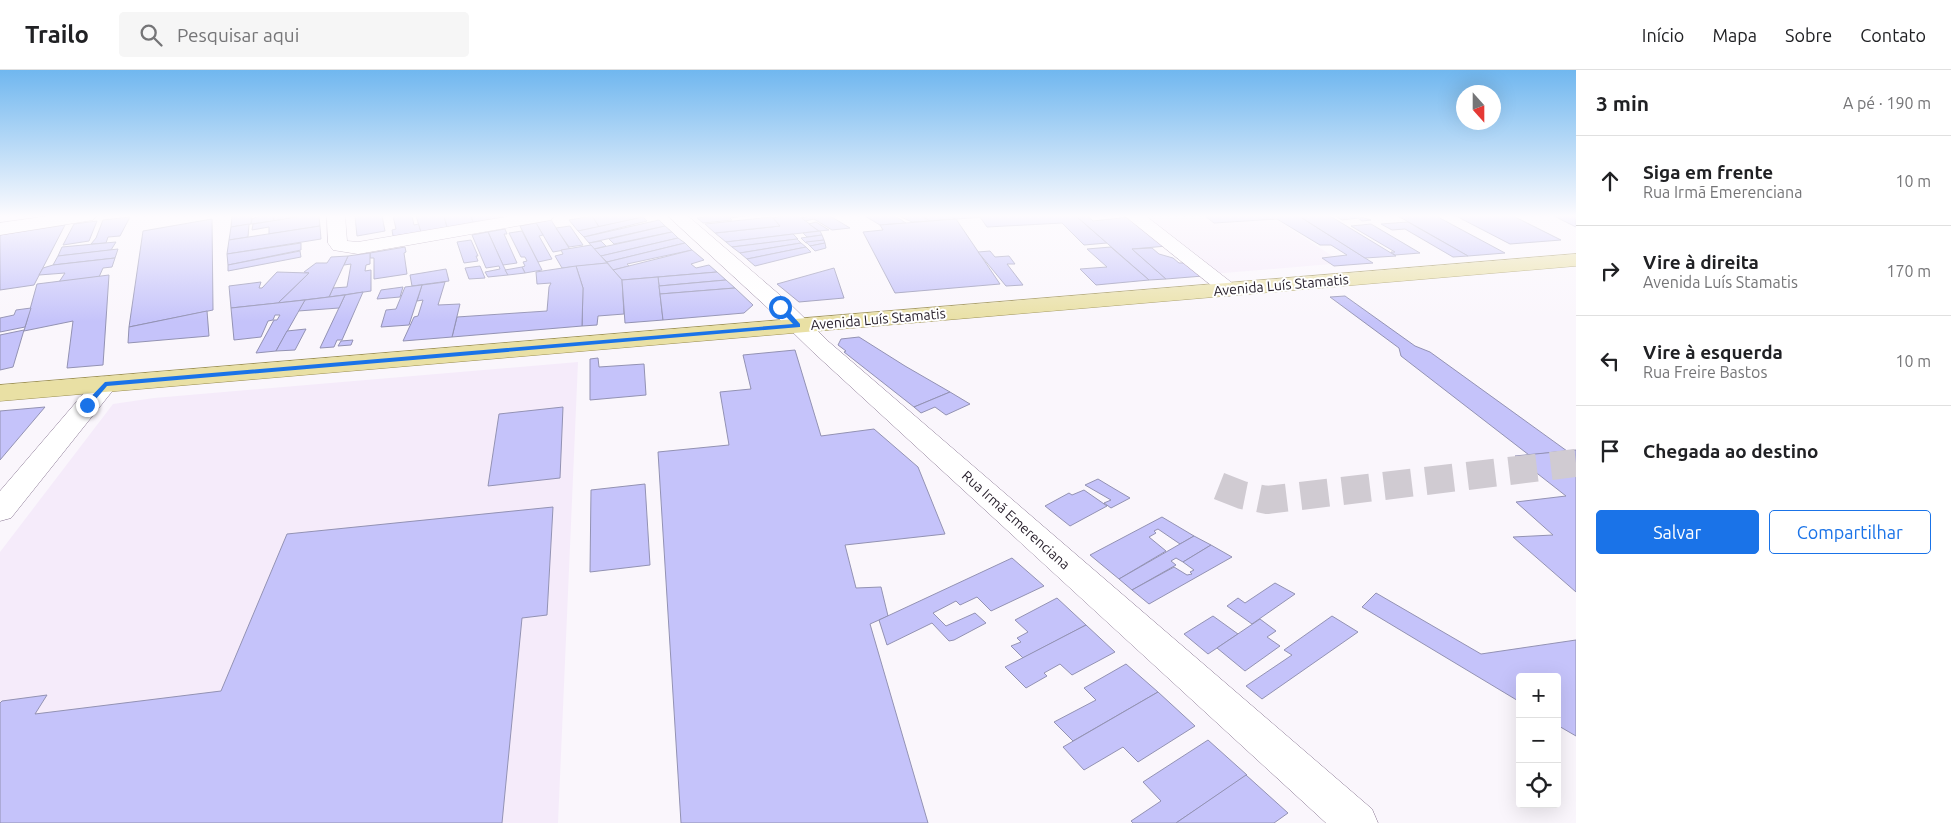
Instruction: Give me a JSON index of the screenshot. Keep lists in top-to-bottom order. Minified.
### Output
{"streets":{"main road":["Avenida Luís Stamatis"],"street":["Rua Irmã Emerenciana"]},"crossings":[["Avenida Luís Stamatis","Rua Irmã Emerenciana"]],"north":"bottom","page":{"header":"Trailo","search":"Pesquisar aqui","nav":["Início","Mapa","Sobre","Contato"],"heading":["3 min","A pé · 190 m"],"list":[["Siga em frente","Rua Irmã Emerenciana","10 m"],["Vire à direita","Avenida Luís Stamatis","170 m"],["Vire à esquerda","Rua Freire Bastos","10 m"],"Chegada ao destino"],"buttons":["Salvar","Compartilhar"],"map_buttons":["+","−"]}}
